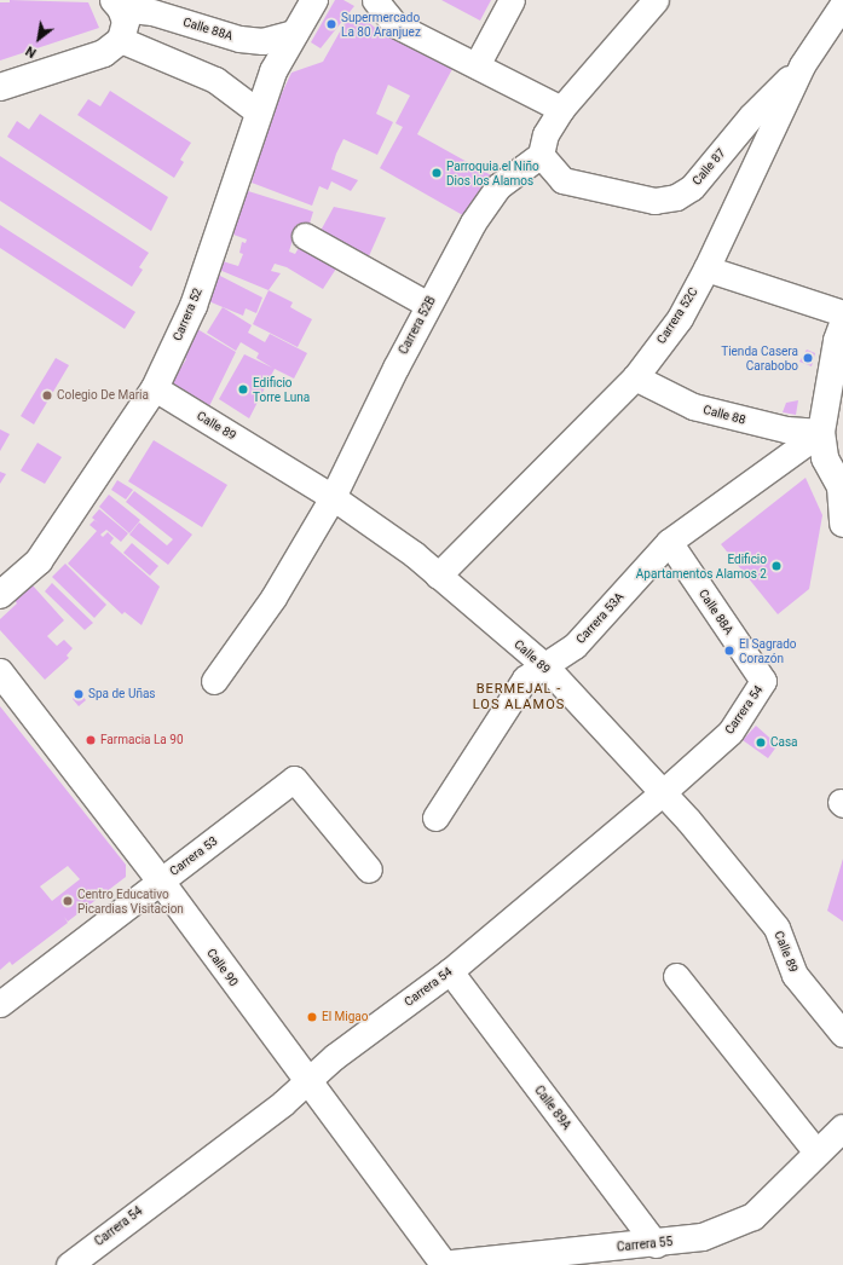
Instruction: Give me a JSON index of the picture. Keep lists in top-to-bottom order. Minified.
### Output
{"streets":{"street":["Calle 88A","Calle 87","Carrera 52","Carrera 52C","Carrera 52B","Calle 88","Calle 89","Carrera 53A","Carrera 54","Carrera 53","Calle 90","Calle 89A","Carrera 55"]},"crossings":[["Calle 88A","Carrera 52"],["Calle 88A","Carrera 53A"],["Calle 88A","Carrera 54"],["Calle 87","Carrera 52C"],["Calle 87","Carrera 52B"],["Carrera 52","Calle 89"],["Carrera 52C","Calle 88"],["Carrera 52C","Calle 89"],["Carrera 52B","Calle 89"],["Calle 88","Carrera 53A"],["Calle 89","Carrera 53A"],["Calle 89","Carrera 54"],["Carrera 54","Calle 90"],["Carrera 54","Calle 89A"],["Carrera 53","Calle 90"],["Calle 90","Carrera 55"],["Calle 89A","Carrera 55"]],"districts":["BERMEJAL - LOS ALAMOS"],"places":["Supermercado La 80 Aranjuez","Parroquia el Niño Dios los Alamos","Tienda Casera Carabobo","Edificio Torre Luna","Colegio De Maria","Edificio Apartamentos Alamos 2","El Sagrado Corazón","Spa de Uñas","Farmacia La 90","Casa","Centro Educativo Picardias Visitacion","El Migao"],"north":"bottom left"}
